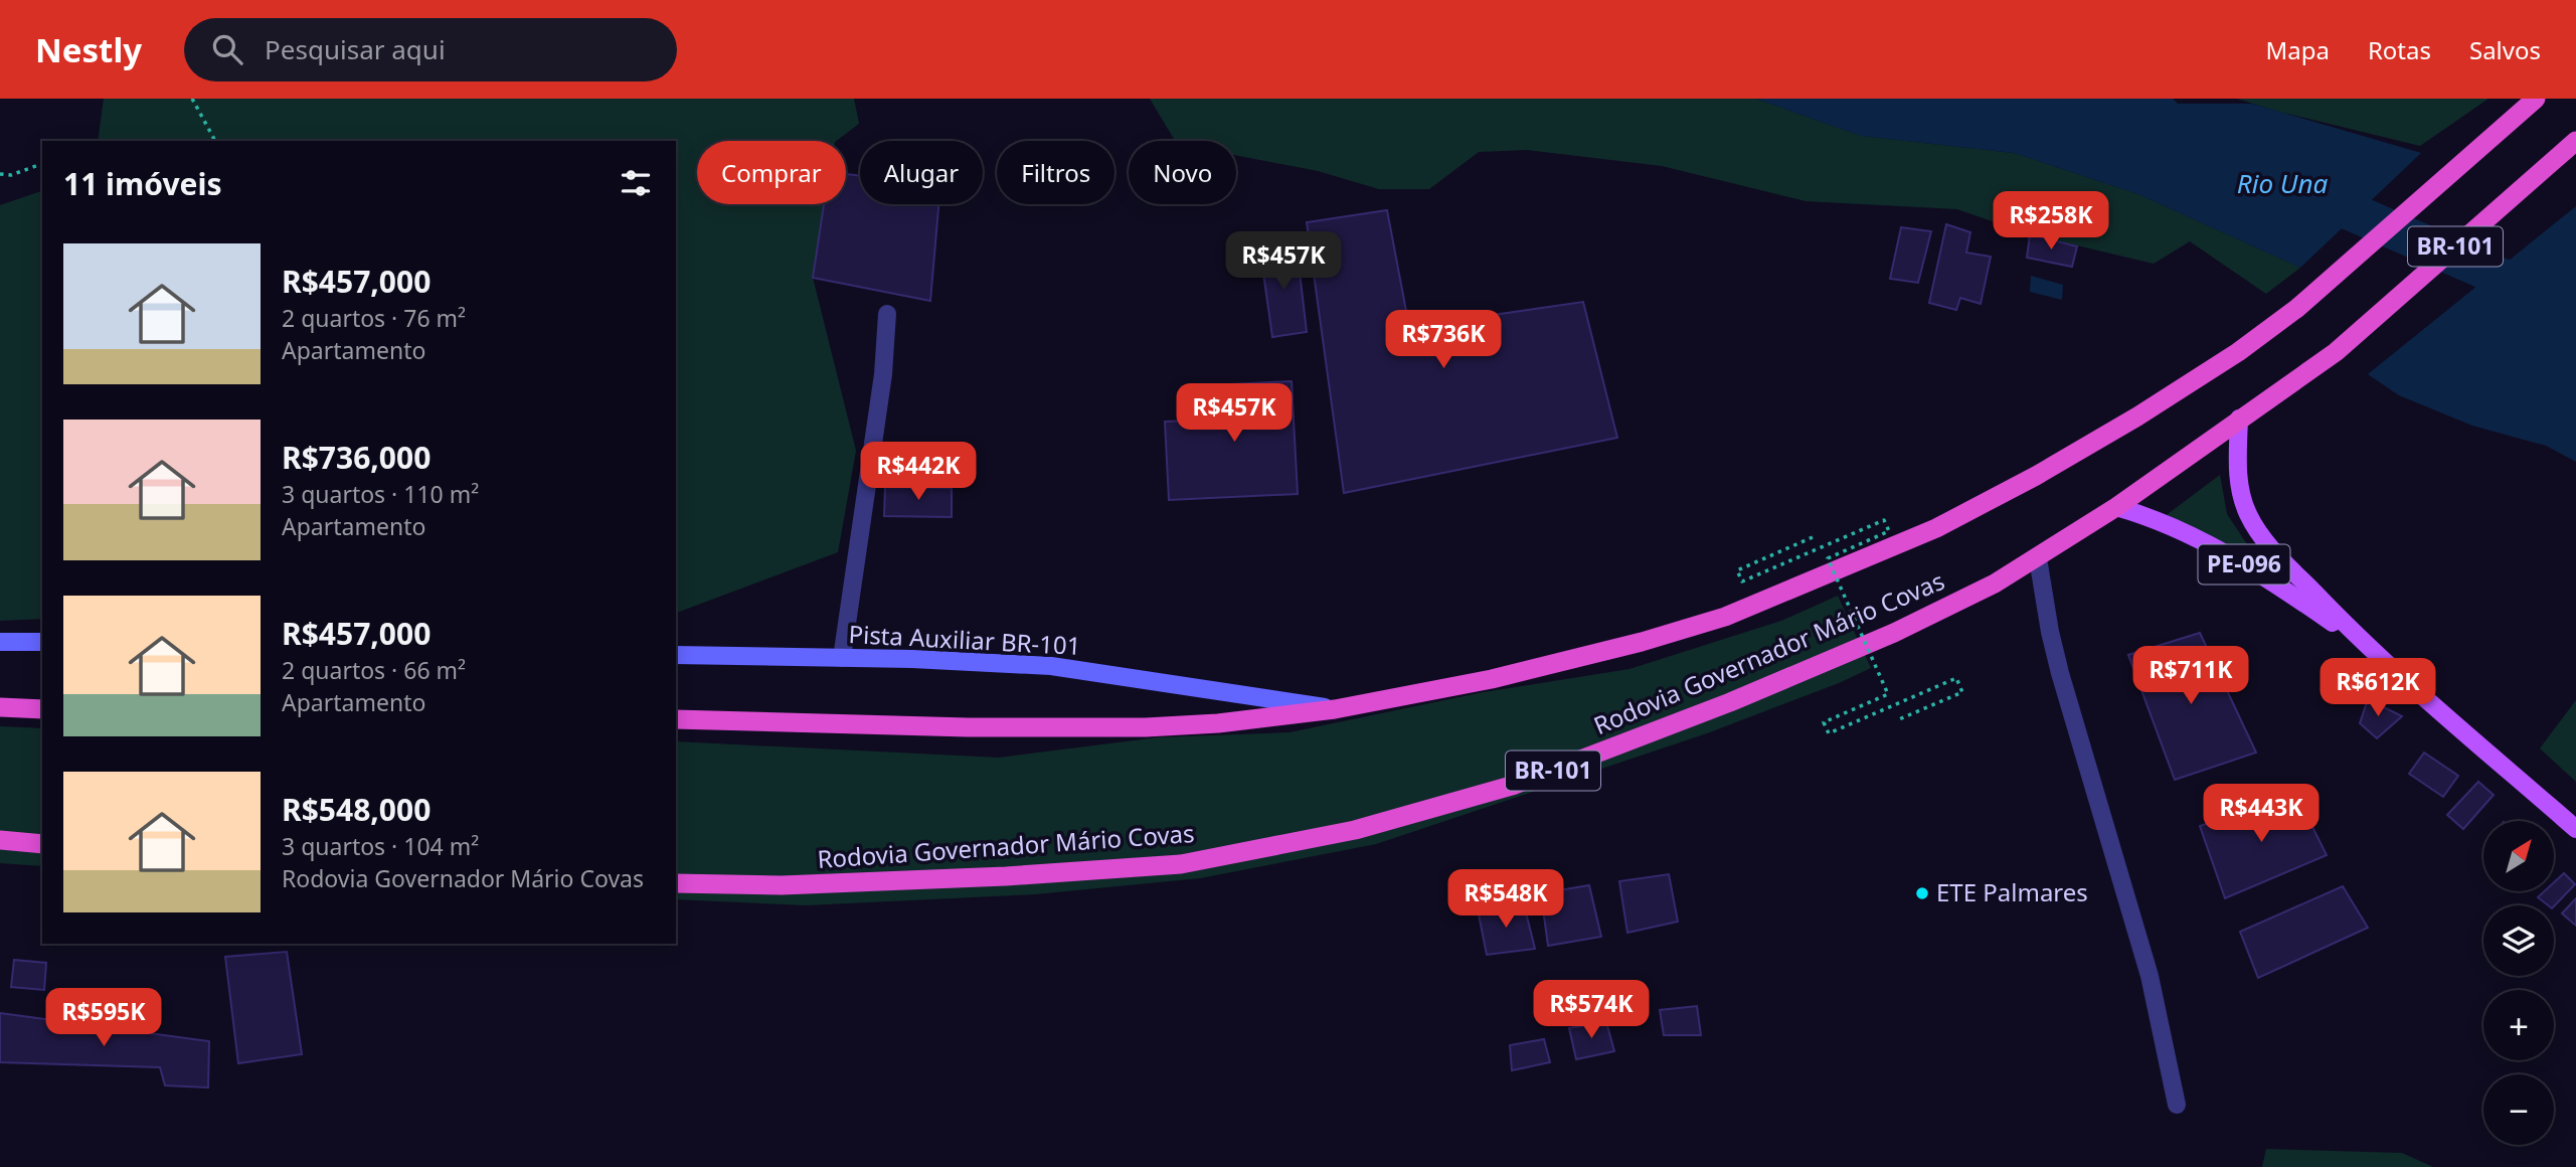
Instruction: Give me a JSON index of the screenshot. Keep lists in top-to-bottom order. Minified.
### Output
{"streets":{"highway":["BR-101","Rodovia Governador Mário Covas"],"main road":["PE-096","Pista Auxiliar BR-101"]},"crossings":[["PE-096","Rodovia Governador Mário Covas"],["Pista Auxiliar BR-101","Rodovia Governador Mário Covas"]],"water":["Rio Una"],"places":["ETE Palmares"],"north":"top right","page":{"header":"Nestly","search":"Pesquisar aqui","nav":["Mapa","Rotas","Salvos"],"chip":["Comprar","Alugar","Filtros","Novo"],"heading":"11 imóveis","price":["R$258K","R$457K","R$736K","R$457K","R$442K","R$711K","R$612K","R$443K","R$548K","R$574K","R$595K"],"list":[{"name":"R$457,000","note":"2 quartos · 76 m² · Apartamento"},{"name":"R$736,000","note":"3 quartos · 110 m² · Apartamento"},{"name":"R$457,000","note":"2 quartos · 66 m² · Apartamento"},{"name":"R$548,000","note":"3 quartos · 104 m² · Rodovia Governador Mário Covas"}],"map_buttons":["+","−"]}}
